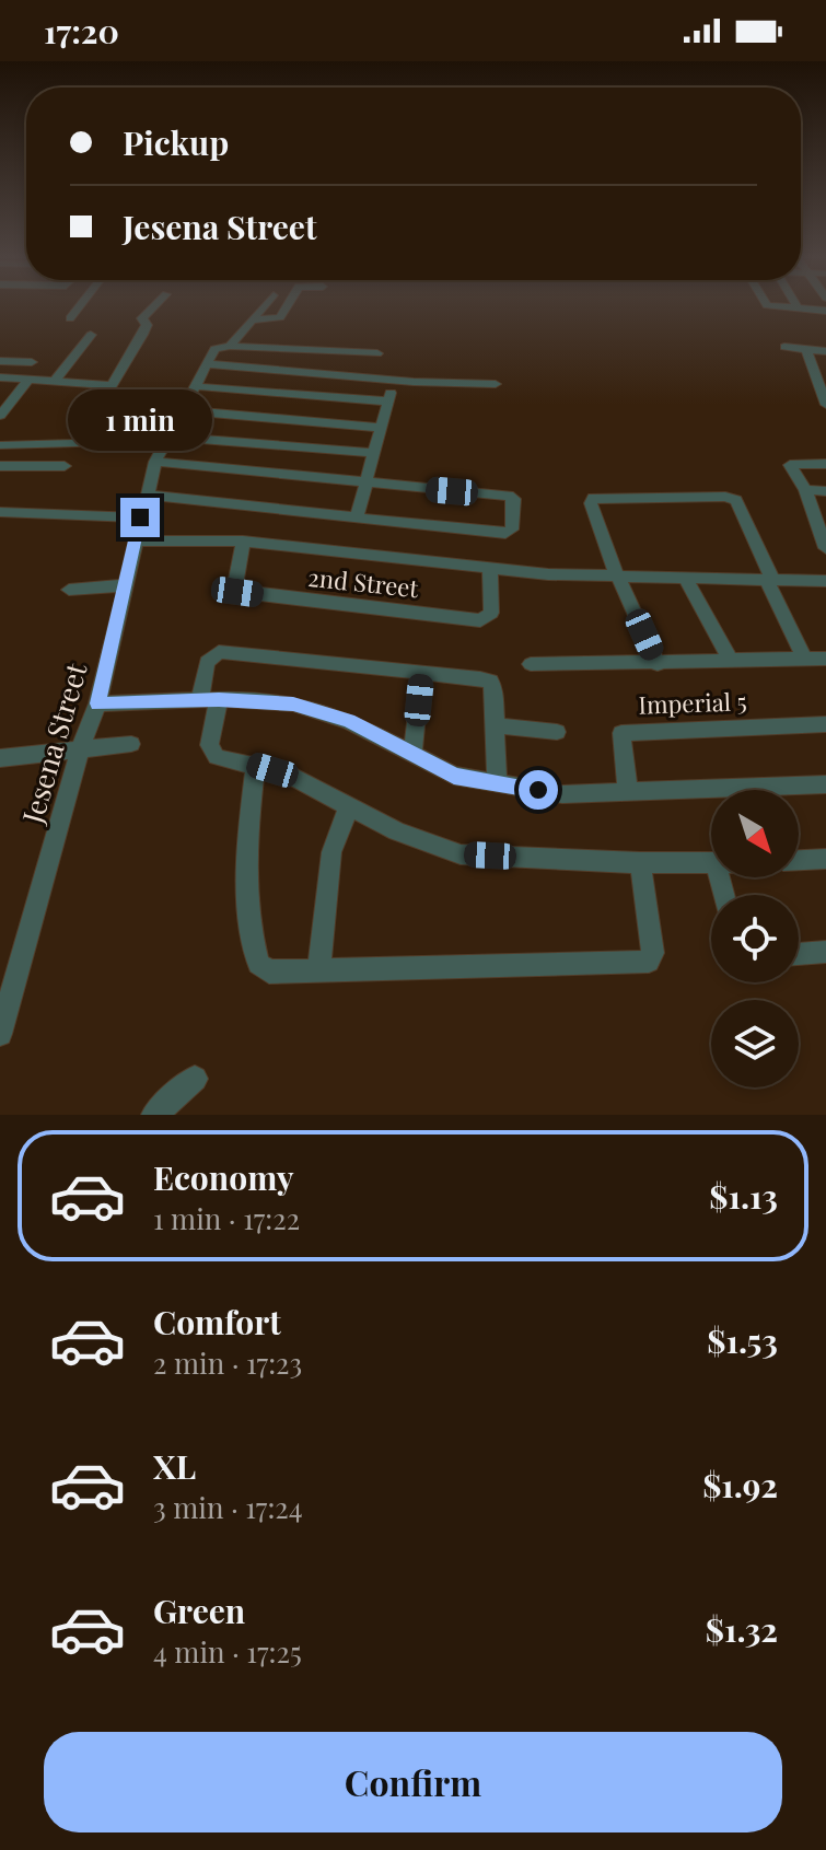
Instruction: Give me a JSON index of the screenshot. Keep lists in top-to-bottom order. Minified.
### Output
{"streets":{"street":["2nd Street","Imperial 5","Jesena Street"]},"north":"bottom right","page":{"status":"17:20","banner":["Pickup","Jesena Street"],"bubble":"1 min","list":[{"name":"Economy","note":"1 min · 17:22","value":"$1.13"},{"name":"Comfort","note":"2 min · 17:23","value":"$1.53"},{"name":"XL","note":"3 min · 17:24","value":"$1.92"},{"name":"Green","note":"4 min · 17:25","value":"$1.32"}],"buttons":"Confirm"}}
